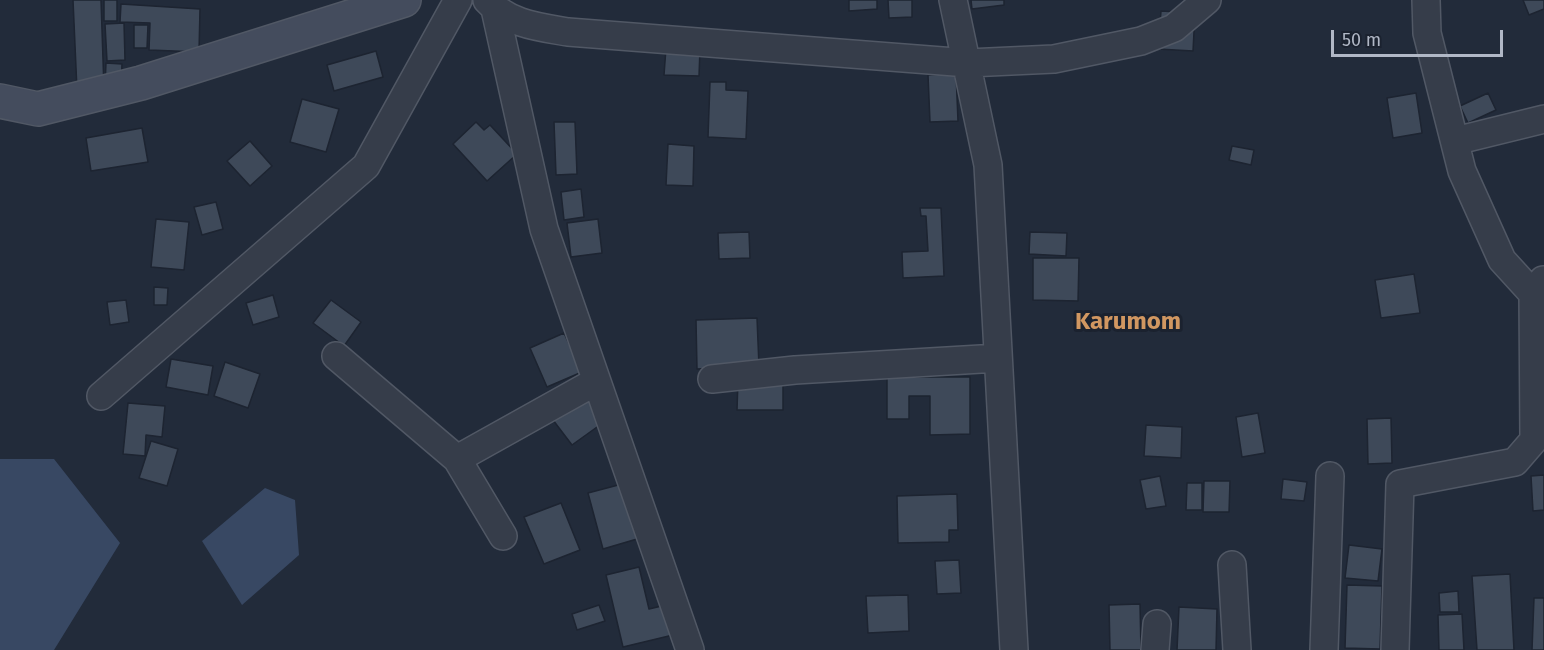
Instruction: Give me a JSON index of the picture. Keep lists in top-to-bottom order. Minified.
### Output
{"districts":["Karumom"],"scale_bar":"50 m"}
